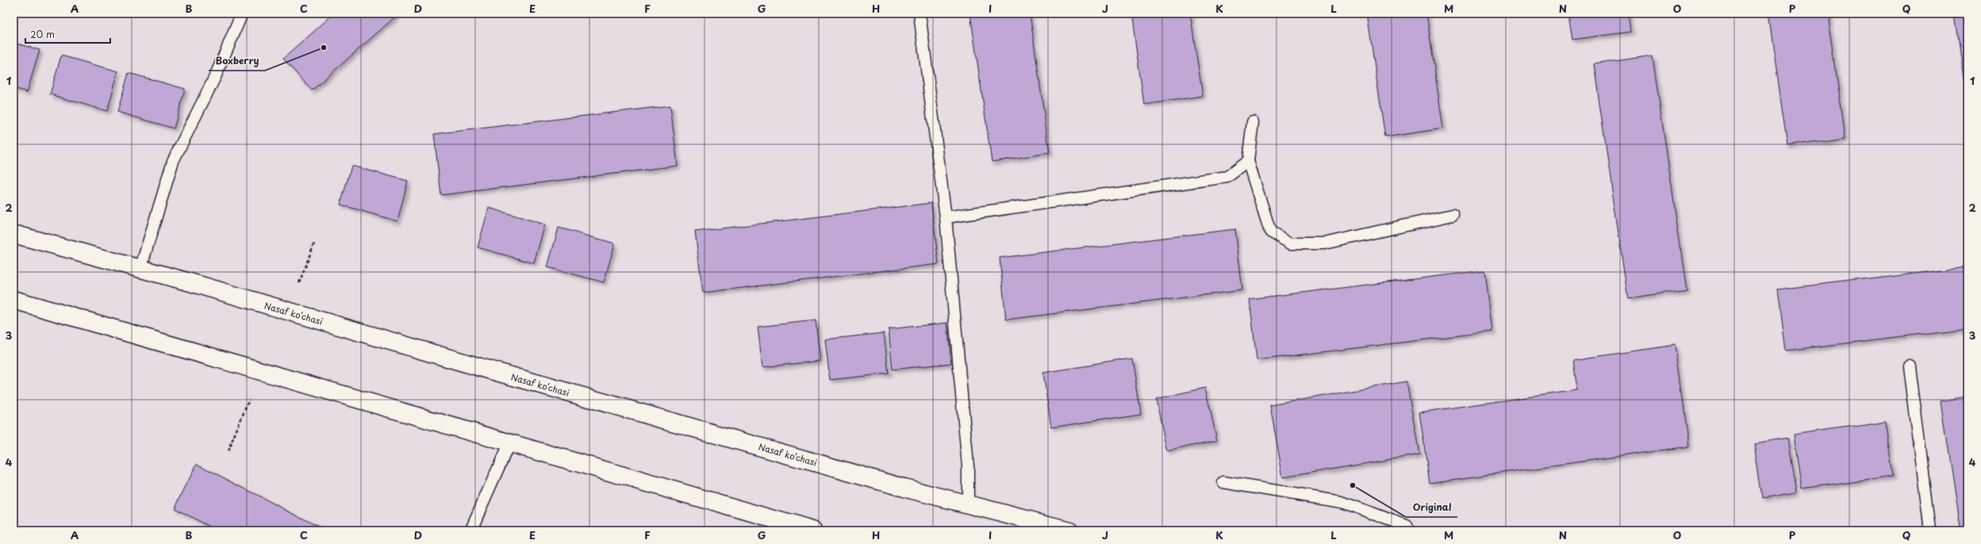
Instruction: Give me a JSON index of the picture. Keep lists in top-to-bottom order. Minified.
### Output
{"streets":{"main road":["Nasaf ko‘chasi"]},"places":["Boxberry","Original"],"scale_bar":"20 m","grid":{"columns":["A","B","C","D","E","F","G","H","I","J","K","L","M","N","O","P","Q"],"rows":["1","2","3","4"]}}
